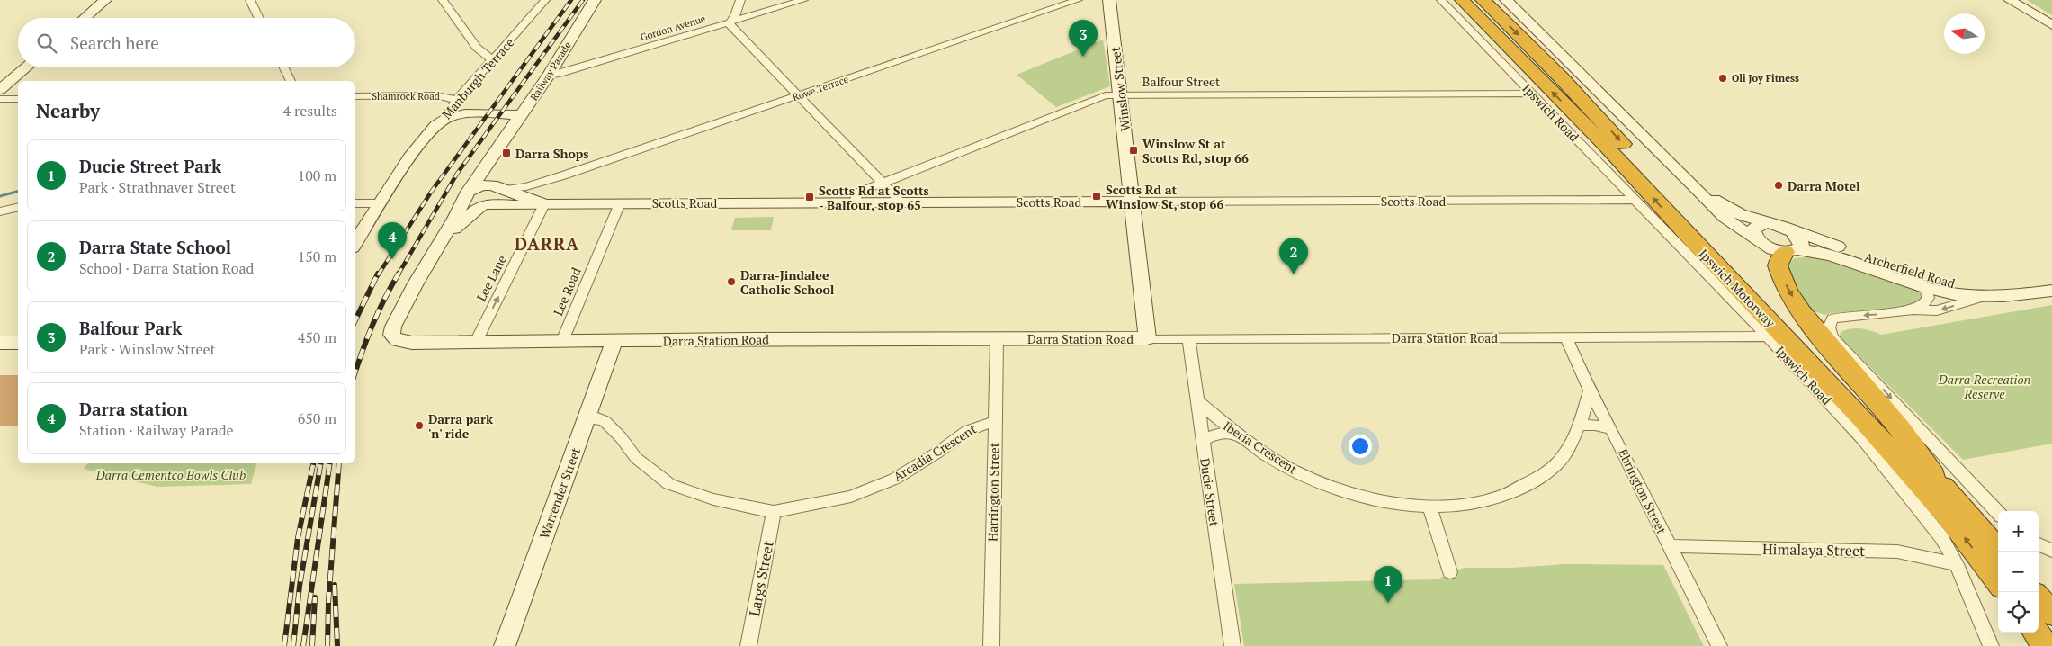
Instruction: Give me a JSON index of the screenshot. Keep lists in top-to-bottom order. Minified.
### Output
{"streets":{"highway":["Ipswich Motorway"],"street":["Gordon Avenue","Railway Parade","Manburgh Terrace","Balfour Street","Rowe Terrace","Winslow Street","Shamrock Road","Ipswich Road","Scotts Road","Archerfield Road","Lee Lane","Lee Road","Darra Station Road","Iberia Crescent","Arcadia Crescent","Ebrington Street","Harrington Street","Ducie Street","Warrender Street","Himalaya Street","Largs Street"]},"crossings":[["Gordon Avenue","Railway Parade"],["Railway Parade","Rowe Terrace"],["Railway Parade","Scotts Road"],["Railway Parade","Darra Station Road"],["Manburgh Terrace","Shamrock Road"],["Balfour Street","Winslow Street"],["Balfour Street","Ipswich Road"],["Balfour Street","Scotts Road"],["Rowe Terrace","Scotts Road"],["Winslow Street","Scotts Road"],["Winslow Street","Darra Station Road"],["Ipswich Road","Scotts Road"],["Ipswich Road","Darra Station Road"],["Ipswich Road","Himalaya Street"],["Scotts Road","Lee Lane"],["Scotts Road","Lee Road"],["Lee Lane","Darra Station Road"],["Lee Road","Darra Station Road"],["Darra Station Road","Ebrington Street"],["Darra Station Road","Harrington Street"],["Darra Station Road","Ducie Street"],["Darra Station Road","Warrender Street"],["Iberia Crescent","Ebrington Street"],["Iberia Crescent","Ducie Street"],["Arcadia Crescent","Harrington Street"],["Arcadia Crescent","Warrender Street"],["Arcadia Crescent","Largs Street"],["Ebrington Street","Himalaya Street"]],"one_way":["Lee Lane"],"districts":["DARRA"],"parks":["Darra Recreation Reserve","Darra Cementco Bowls Club"],"places":{"other":["Oli Joy Fitness","Darra Motel","Darra-Jindalee Catholic School","Darra park 'n' ride"],"transit":["Winslow St at Scotts Rd, stop 66","Darra Shops","Scotts Rd at Winslow St, stop 66","Scotts Rd at Scotts - Balfour, stop 65"]},"north":"left","page":{"search":"Search here","pins":["3","4","2","1"],"heading":["Nearby","4 results"],"list":[{"mark":"1","name":"Ducie Street Park","note":"Park · Strathnaver Street","value":"100 m"},{"mark":"2","name":"Darra State School","note":"School · Darra Station Road","value":"150 m"},{"mark":"3","name":"Balfour Park","note":"Park · Winslow Street","value":"450 m"},{"mark":"4","name":"Darra station","note":"Station · Railway Parade","value":"650 m"}],"map_buttons":["+","−"]}}
